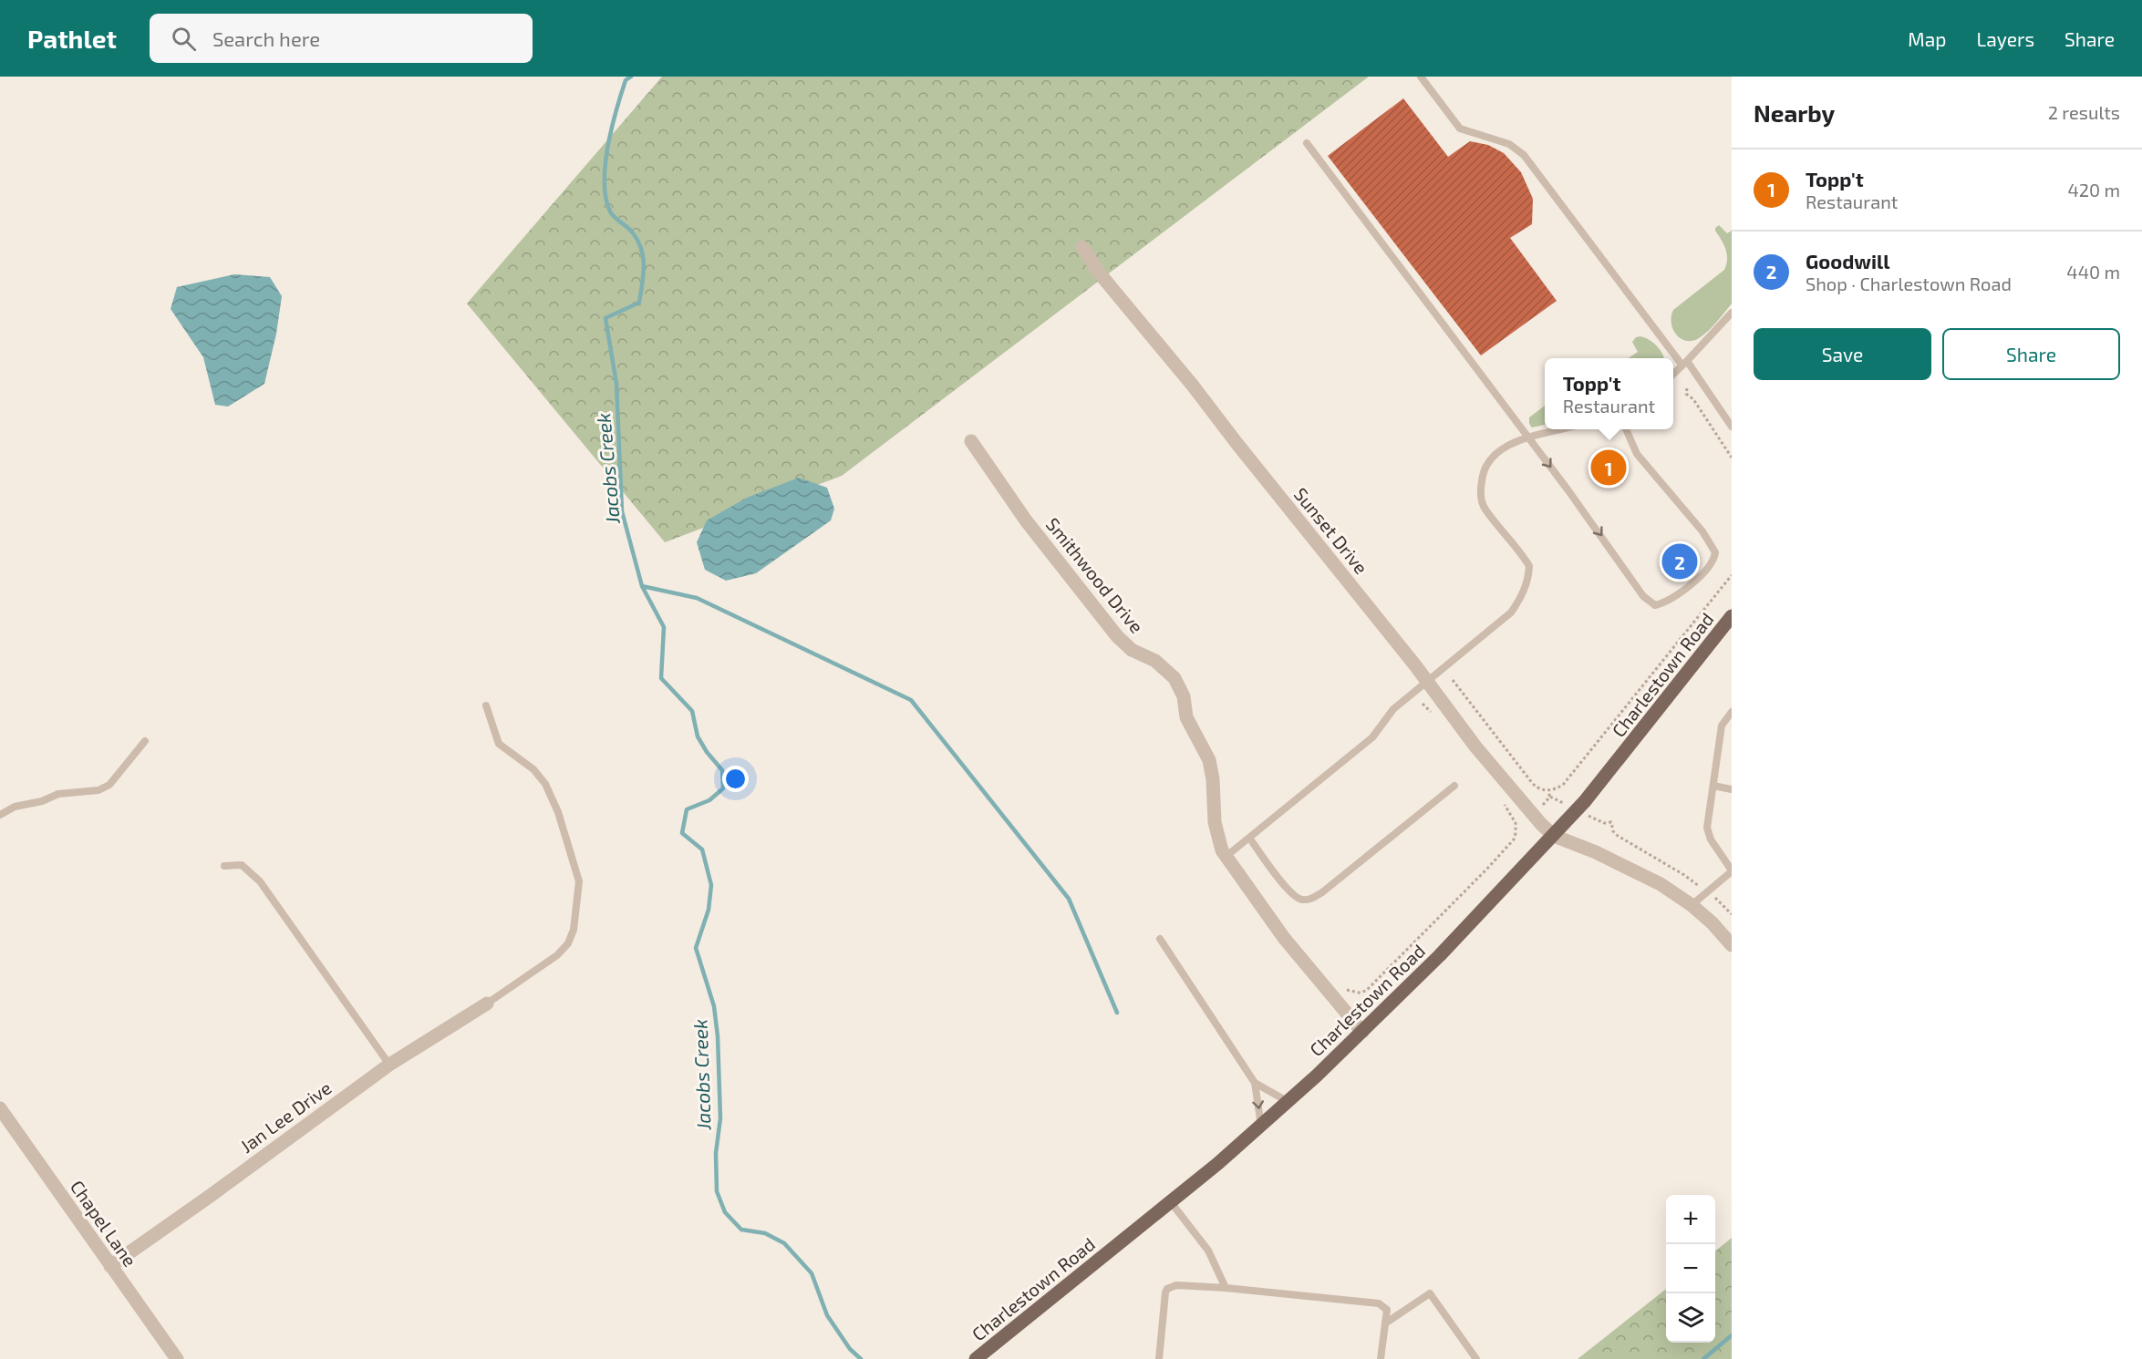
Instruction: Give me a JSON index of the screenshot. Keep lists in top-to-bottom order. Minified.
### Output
{"streets":{"main road":["Charlestown Road"],"street":["Sunset Drive","Smithwood Drive","Jan Lee Drive","Chapel Lane"]},"crossings":[["Sunset Drive","Charlestown Road"],["Smithwood Drive","Charlestown Road"],["Jan Lee Drive","Chapel Lane"]],"water":["Jacobs Creek"],"page":{"header":"Pathlet","search":"Search here","nav":["Map","Layers","Share"],"heading":["Nearby","2 results"],"list":[{"mark":"1","name":"Topp't","note":"Restaurant","value":"420 m"},{"mark":"2","name":"Goodwill","note":"Shop · Charlestown Road","value":"440 m"}],"buttons":["Save","Share"],"popup":["Topp't","Restaurant"],"pins":["1","2"],"map_buttons":["+","−"]}}
